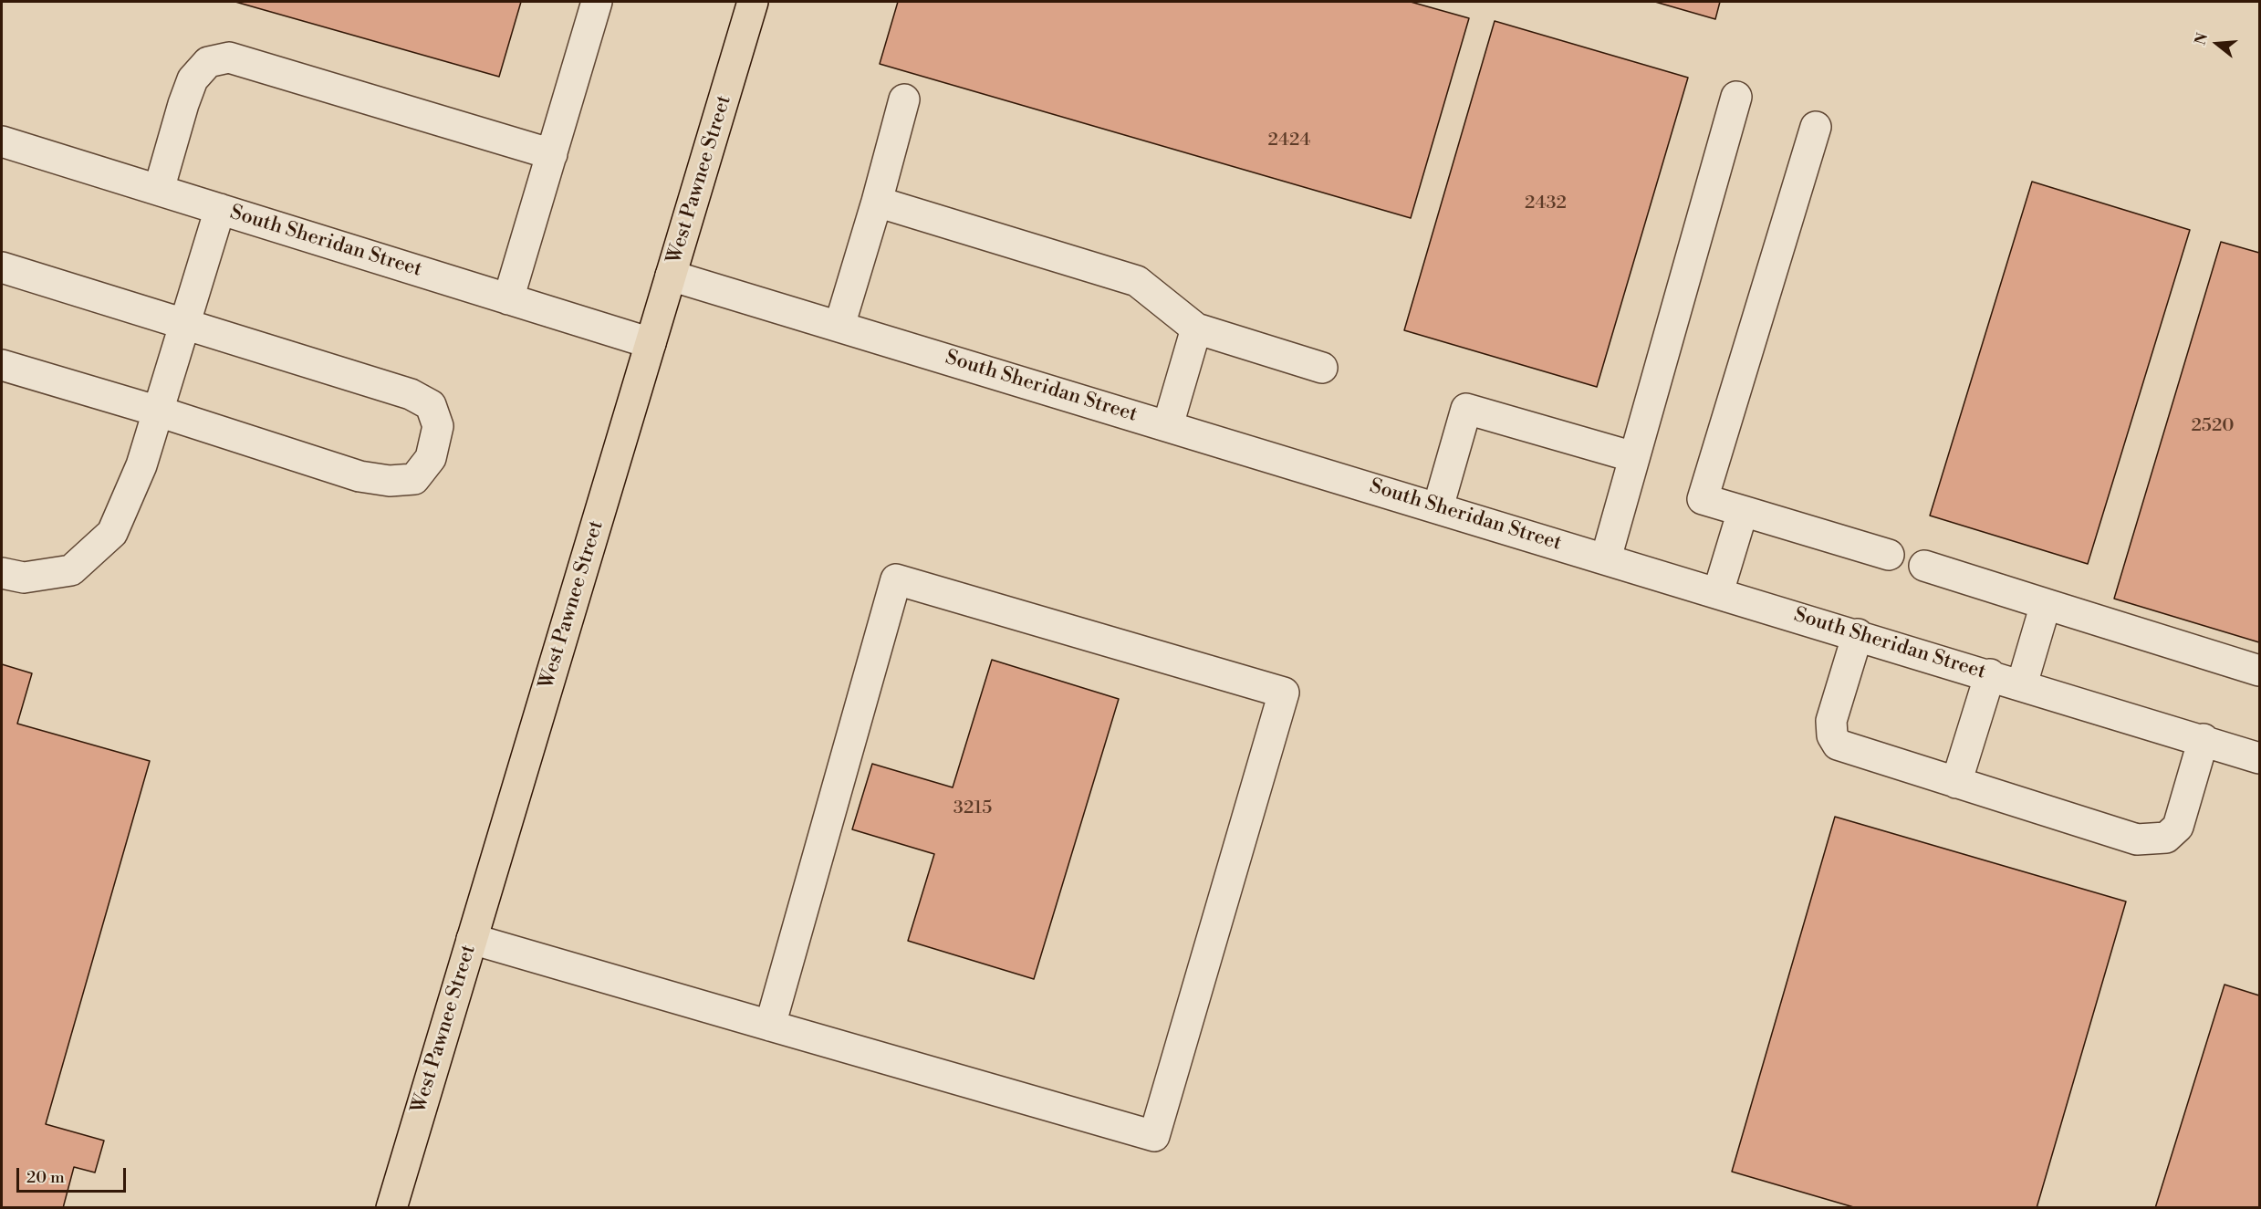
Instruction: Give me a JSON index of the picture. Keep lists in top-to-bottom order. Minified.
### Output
{"streets":{"main road":["West Pawnee Street"],"street":["South Sheridan Street"]},"crossings":[["West Pawnee Street","South Sheridan Street"]],"house_numbers":["2424","2432","2520","3215"],"scale_bar":"20 m","north":"left"}
